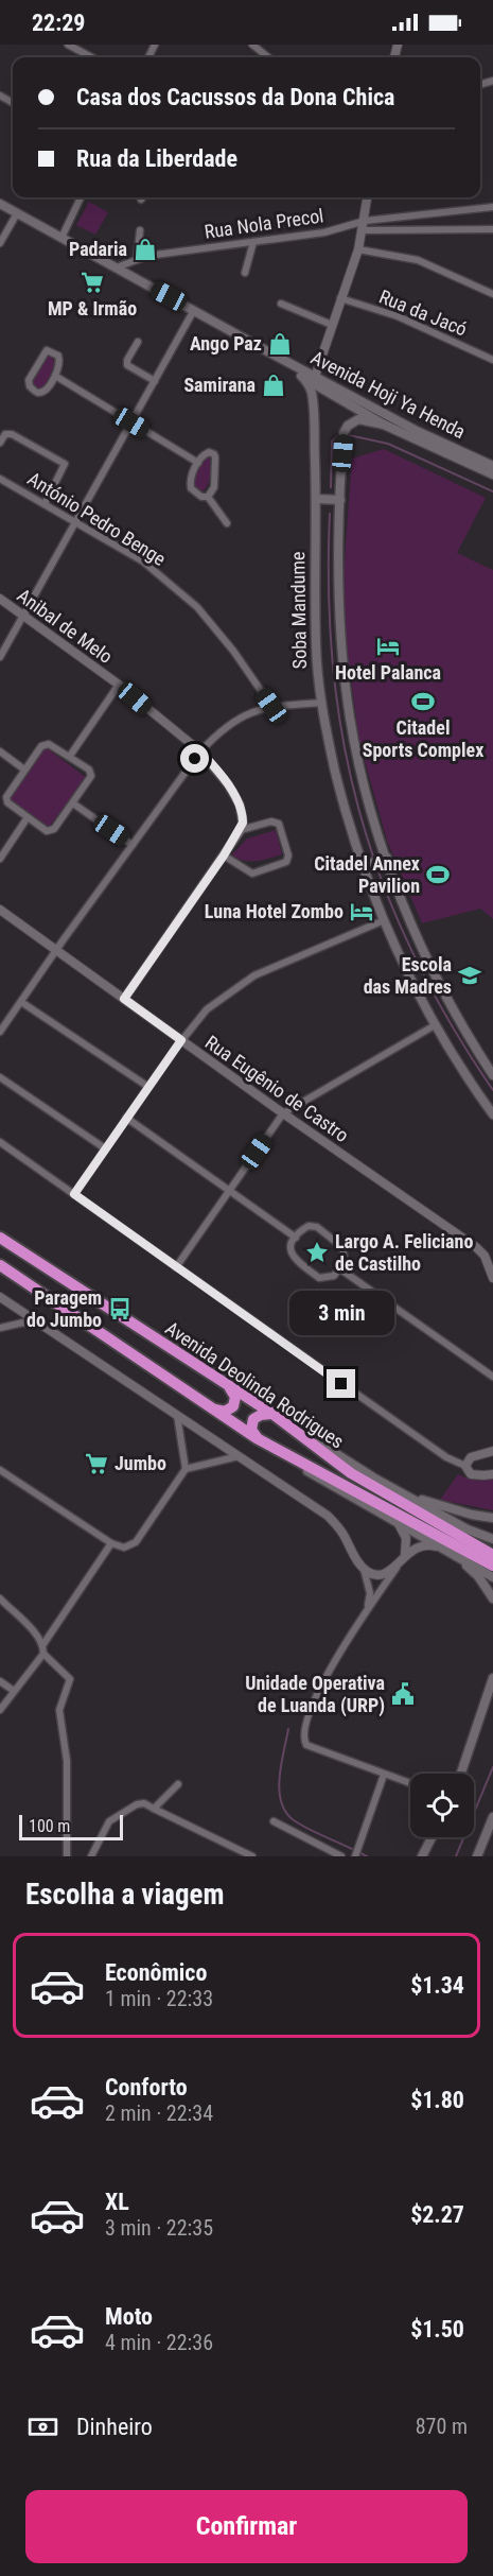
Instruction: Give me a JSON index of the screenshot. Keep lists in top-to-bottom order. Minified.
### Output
{"streets":{"highway":["Avenida Deolinda Rodrigues"],"main road":["Avenida Hoji Ya Henda","Soba Mandume"],"street":["Rua Nola Precol","Rua da Jacó","António Pedro Benge","Anibal de Melo","Rua Eugênio de Castro"]},"crossings":[["Rua Nola Precol","Avenida Hoji Ya Henda"],["Avenida Hoji Ya Henda","Soba Mandume"]],"places":{"shop":["Padaria","Ango Paz","Samirana"],"supermarket":["MP & Irmão","Jumbo"],"hotel":["Hotel Palanca","Luna Hotel Zombo"],"sports":["Citadel Sports Complex","Citadel Annex Pavilion"],"school or university":["Escola das Madres"],"place":["Largo A. Feliciano de Castilho"],"bus stop":["Paragem do Jumbo"],"public building":["Unidade Operativa de Luanda (URP)"]},"scale_bar":"100 m","page":{"status":"22:29","banner":["Casa dos Cacussos da Dona Chica","Rua da Liberdade"],"bubble":"3 min","scale":"100 m","heading":"Escolha a viagem","list":[{"name":"Econômico","note":"1 min · 22:33","value":"$1.34"},{"name":"Conforto","note":"2 min · 22:34","value":"$1.80"},{"name":"XL","note":"3 min · 22:35","value":"$2.27"},{"name":"Moto","note":"4 min · 22:36","value":"$1.50"}],"pay":["Dinheiro","870 m"],"buttons":"Confirmar"}}
